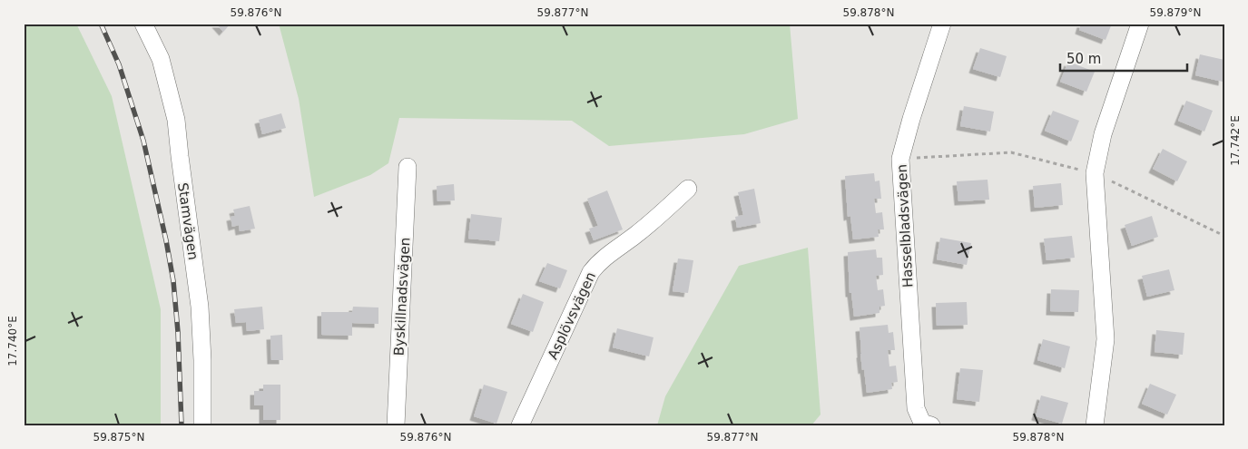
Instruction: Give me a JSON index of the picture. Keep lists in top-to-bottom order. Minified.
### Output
{"streets":{"street":["Stamvägen","Hasselbladsvägen","Byskillnadsvägen","Asplövsvägen"]},"scale_bar":"50 m","coordinates":["59.876°N","59.877°N","59.878°N","59.879°N","17.742°E","17.740°E","59.875°N"]}
